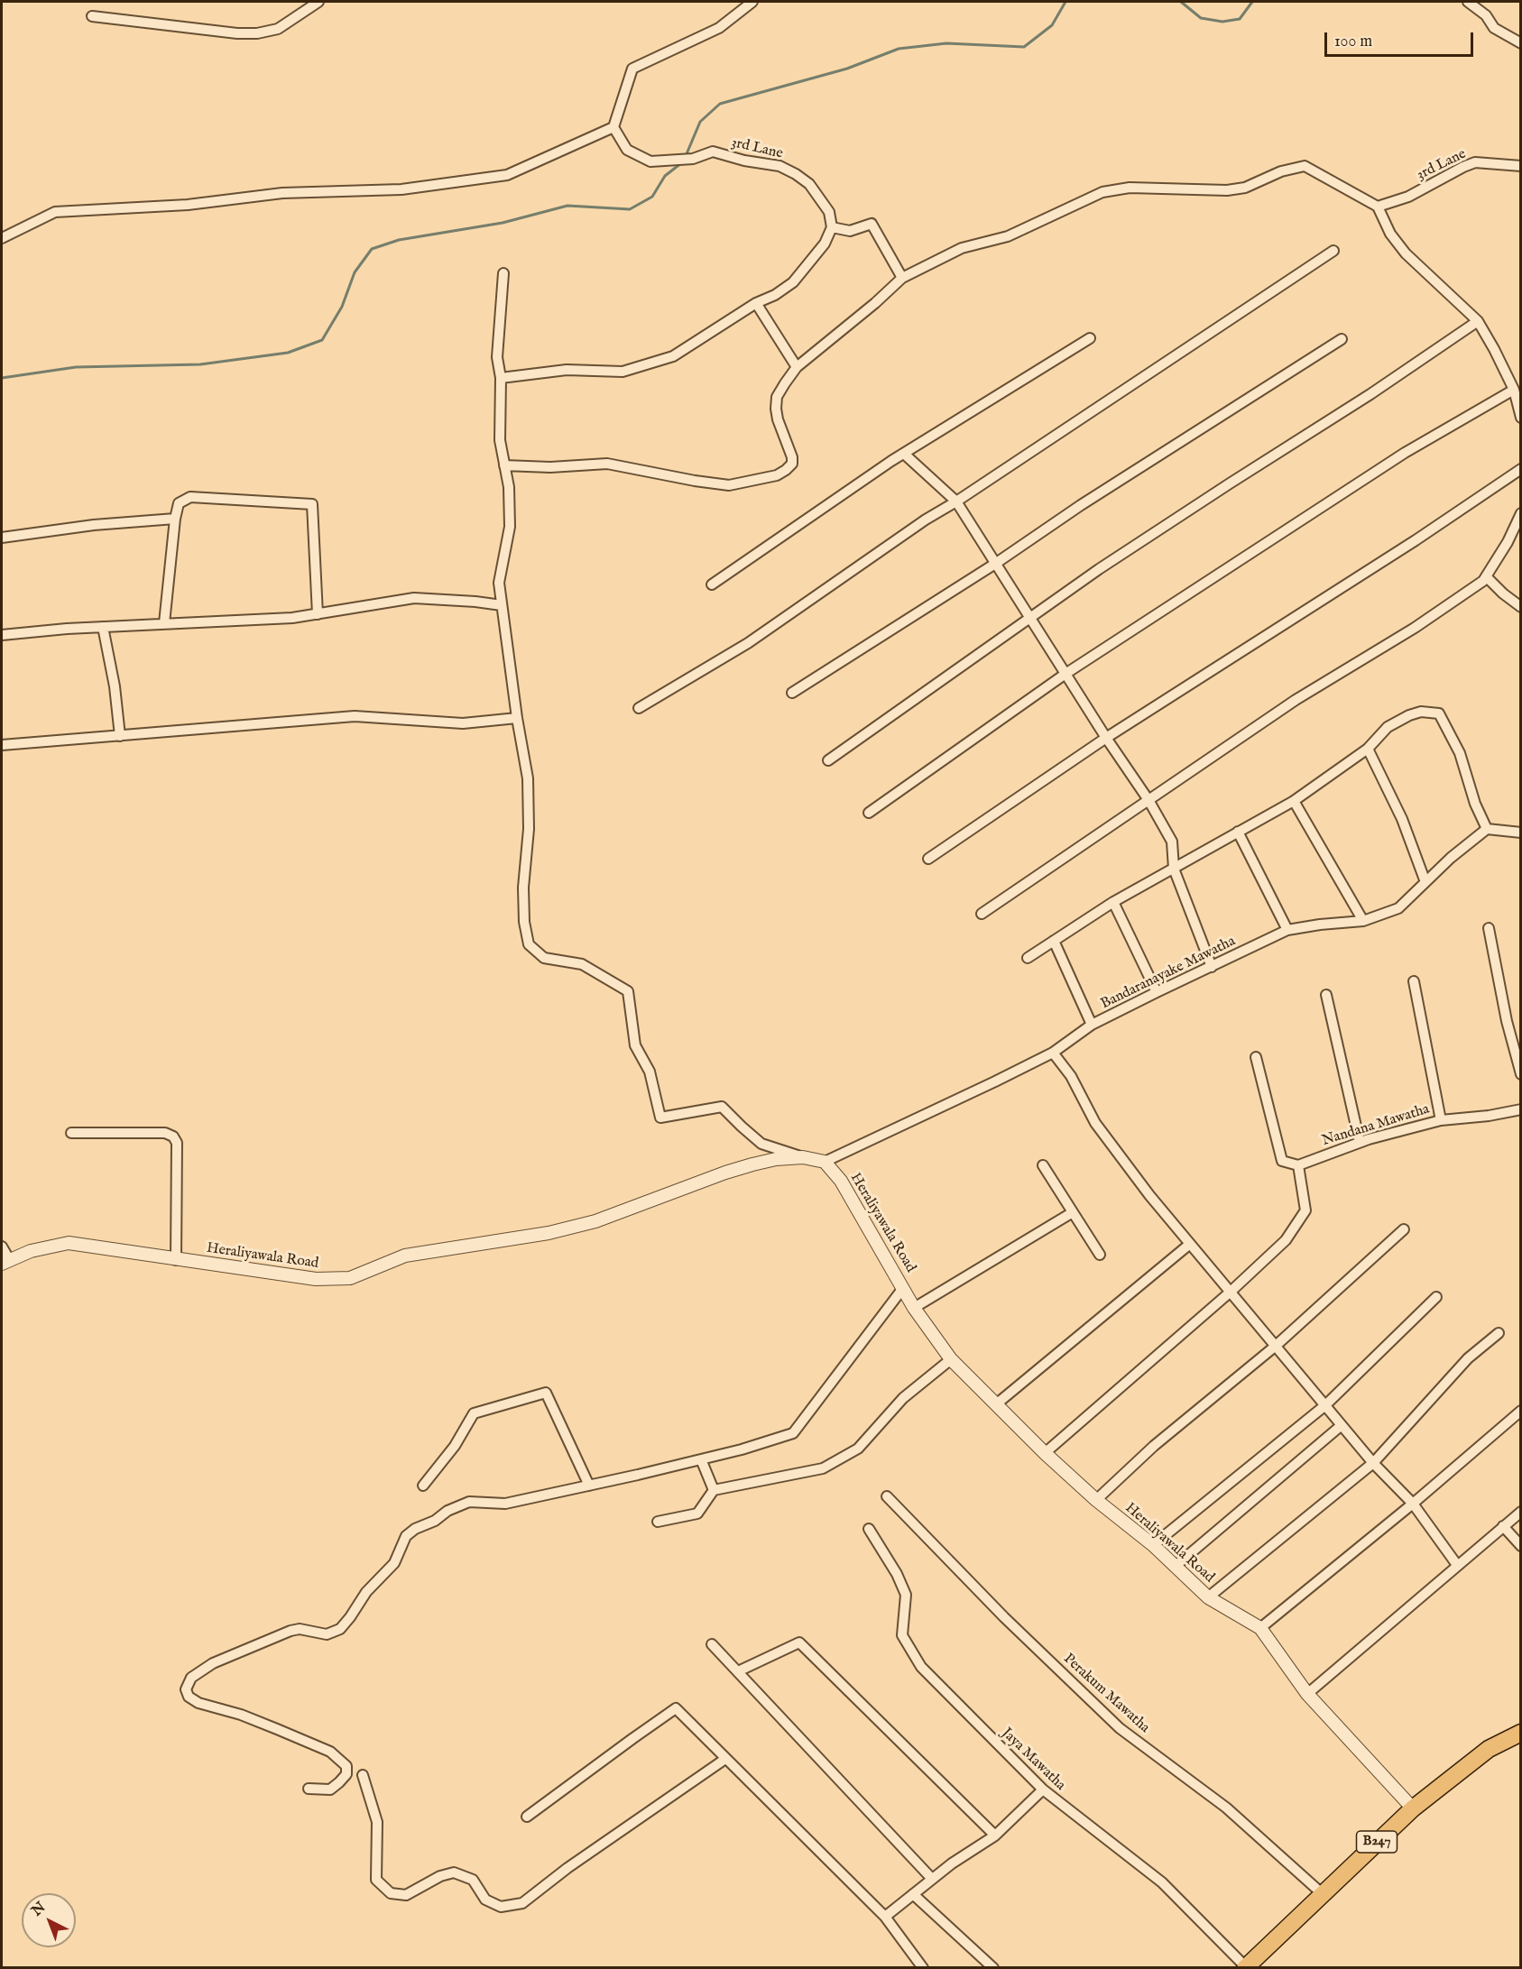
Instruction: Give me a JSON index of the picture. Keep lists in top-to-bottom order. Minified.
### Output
{"streets":{"main road":["B247"],"street":["3rd Lane","Bandaranayake Mawatha","Nandana Mawatha","Heraliyawala Road","Perakum Mawatha","Jaya Mawatha"]},"crossings":[["Bandaranayake Mawatha","Heraliyawala Road"],["Heraliyawala Road","B247"],["Perakum Mawatha","B247"],["Jaya Mawatha","B247"]],"scale_bar":"100 m","north":"top left"}
